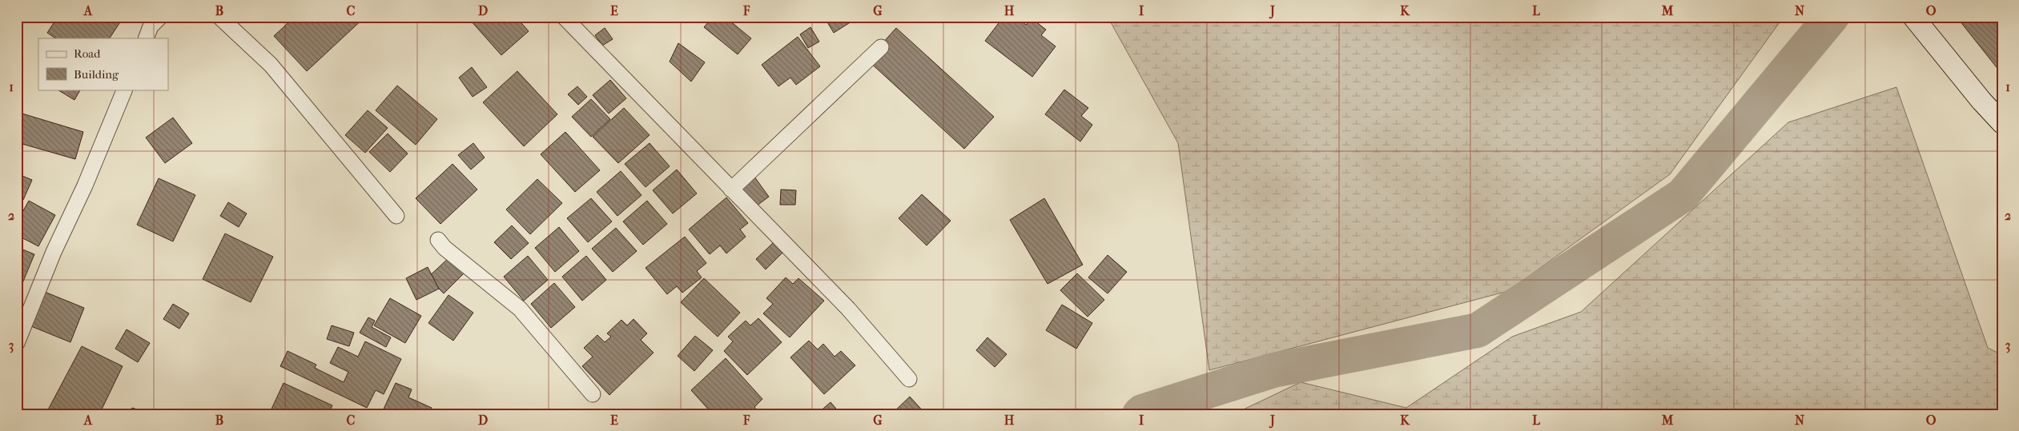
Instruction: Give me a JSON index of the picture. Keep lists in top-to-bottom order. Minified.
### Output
{"legend":["Road","Building"],"grid":{"columns":["A","B","C","D","E","F","G","H","I","J","K","L","M","N","O"],"rows":["1","2","3"]}}
